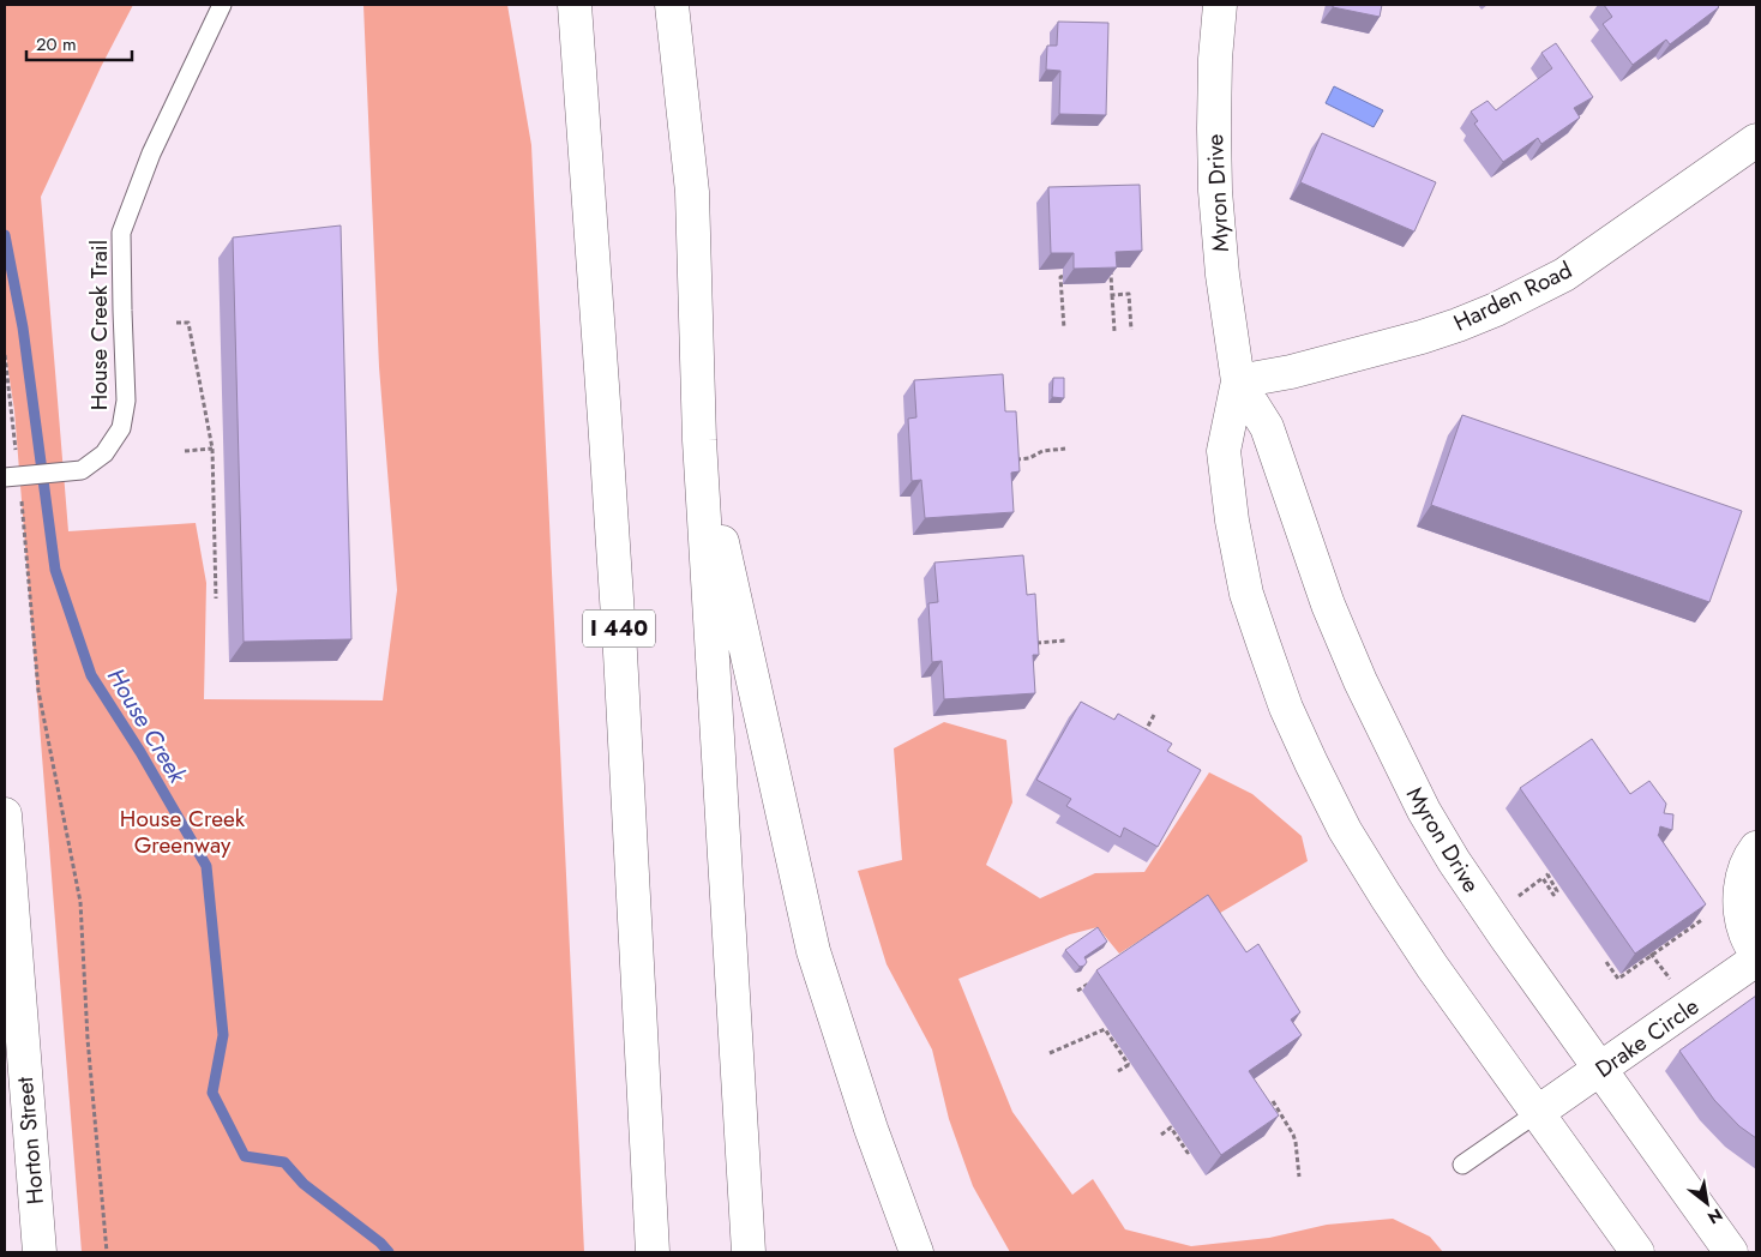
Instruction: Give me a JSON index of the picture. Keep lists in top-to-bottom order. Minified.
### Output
{"streets":{"main road":["Myron Drive","Harden Road","I 440","Drake Circle","Horton Street"],"lane":["House Creek Trail"]},"crossings":[["Myron Drive","Harden Road"],["Myron Drive","Drake Circle"]],"water":["House Creek"],"parks":["House Creek Greenway"],"scale_bar":"20 m","north":"bottom right"}
